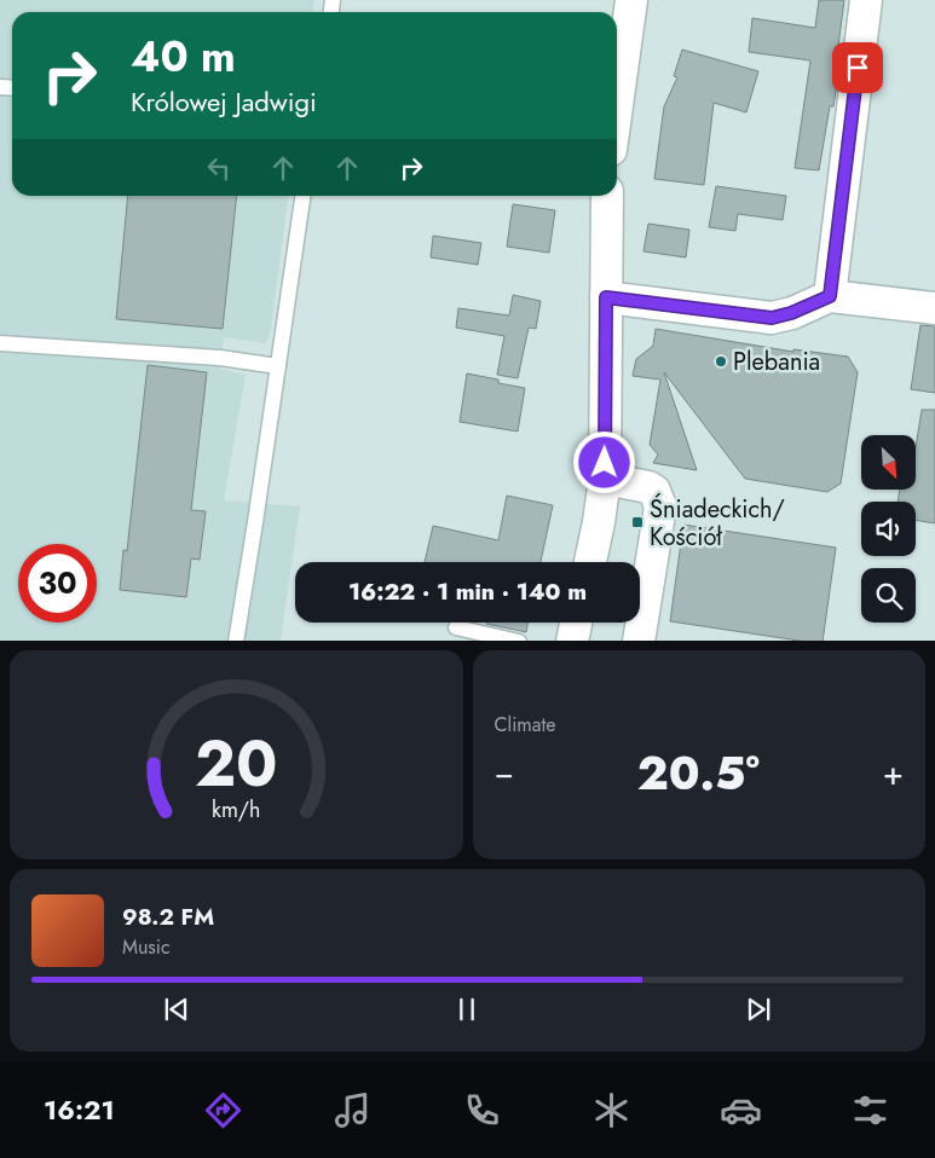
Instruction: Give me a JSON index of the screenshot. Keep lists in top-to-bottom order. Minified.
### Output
{"places":{"other":["Plebania"],"transit":["Śniadeckich/ Kościół"]},"north":"bottom right","page":{"turn":["40 m","Królowej Jadwigi"],"limit":"30","trip":"16:22 · 1 min · 140 m","tile":"Climate","heat":["−","20.5°","+"],"song":["98.2 FM","Music"],"tabs":"16:21","gauge":["20","km/h"]}}
